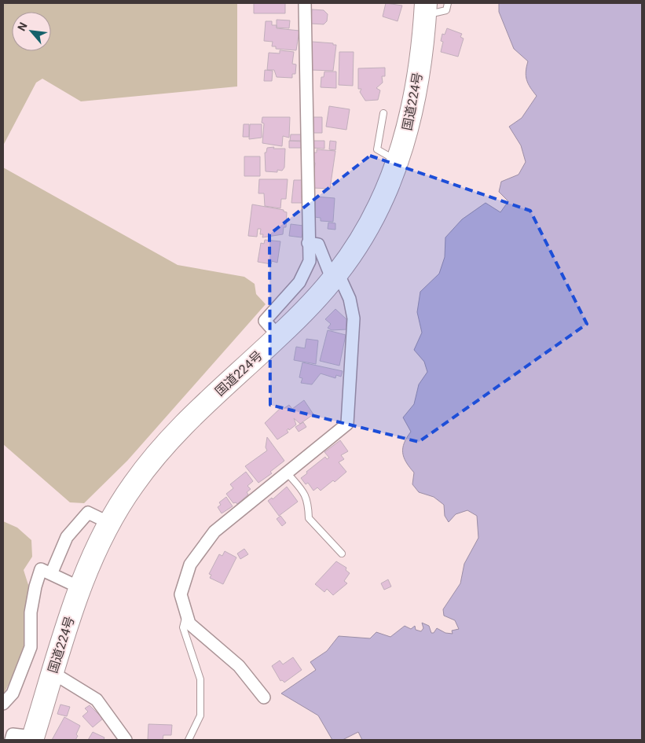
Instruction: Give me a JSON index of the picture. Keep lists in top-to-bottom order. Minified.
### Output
{"streets":{"highway":["国道224号"]},"north":"top left"}
